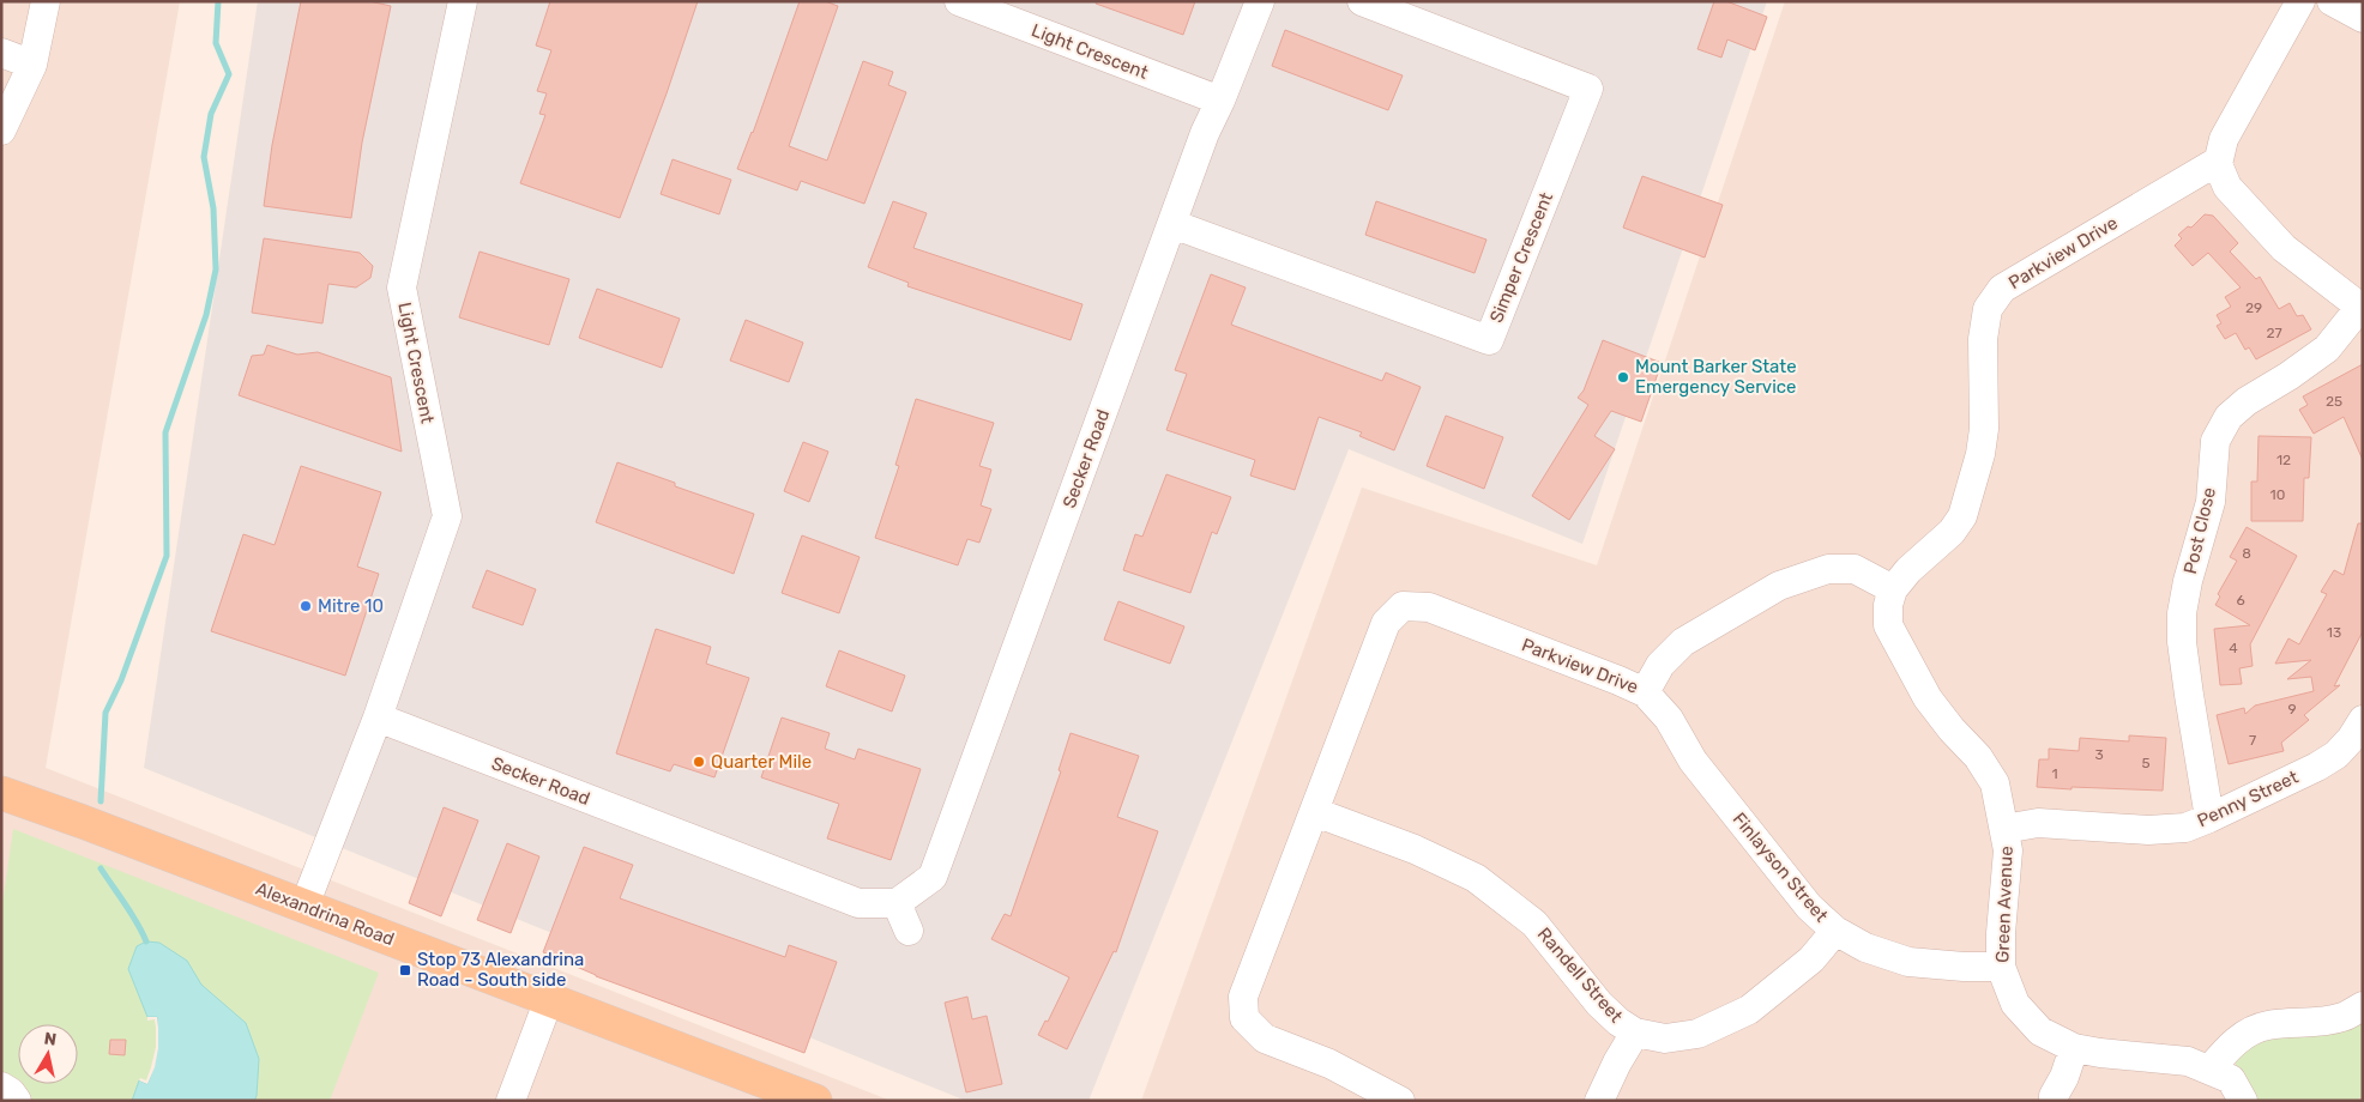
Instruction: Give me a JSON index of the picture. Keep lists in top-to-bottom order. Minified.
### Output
{"streets":{"main road":["Alexandrina Road"],"street":["Light Crescent","Parkview Drive","Simper Crescent","Secker Road","Post Close","Penny Street","Finlayson Street","Green Avenue","Randell Street"]},"crossings":[["Light Crescent","Secker Road"],["Parkview Drive","Finlayson Street"],["Parkview Drive","Green Avenue"],["Parkview Drive","Randell Street"],["Simper Crescent","Secker Road"],["Post Close","Penny Street"],["Penny Street","Green Avenue"],["Finlayson Street","Green Avenue"],["Finlayson Street","Randell Street"]],"places":{"other":["Mount Barker State Emergency Service","Mitre 10","Quarter Mile"],"transit":["Stop 73 Alexandrina Road - South side"]},"house_numbers":["29","27","25","12","10","8","6","13","4","9","7","3","5","1"],"north":"top"}
